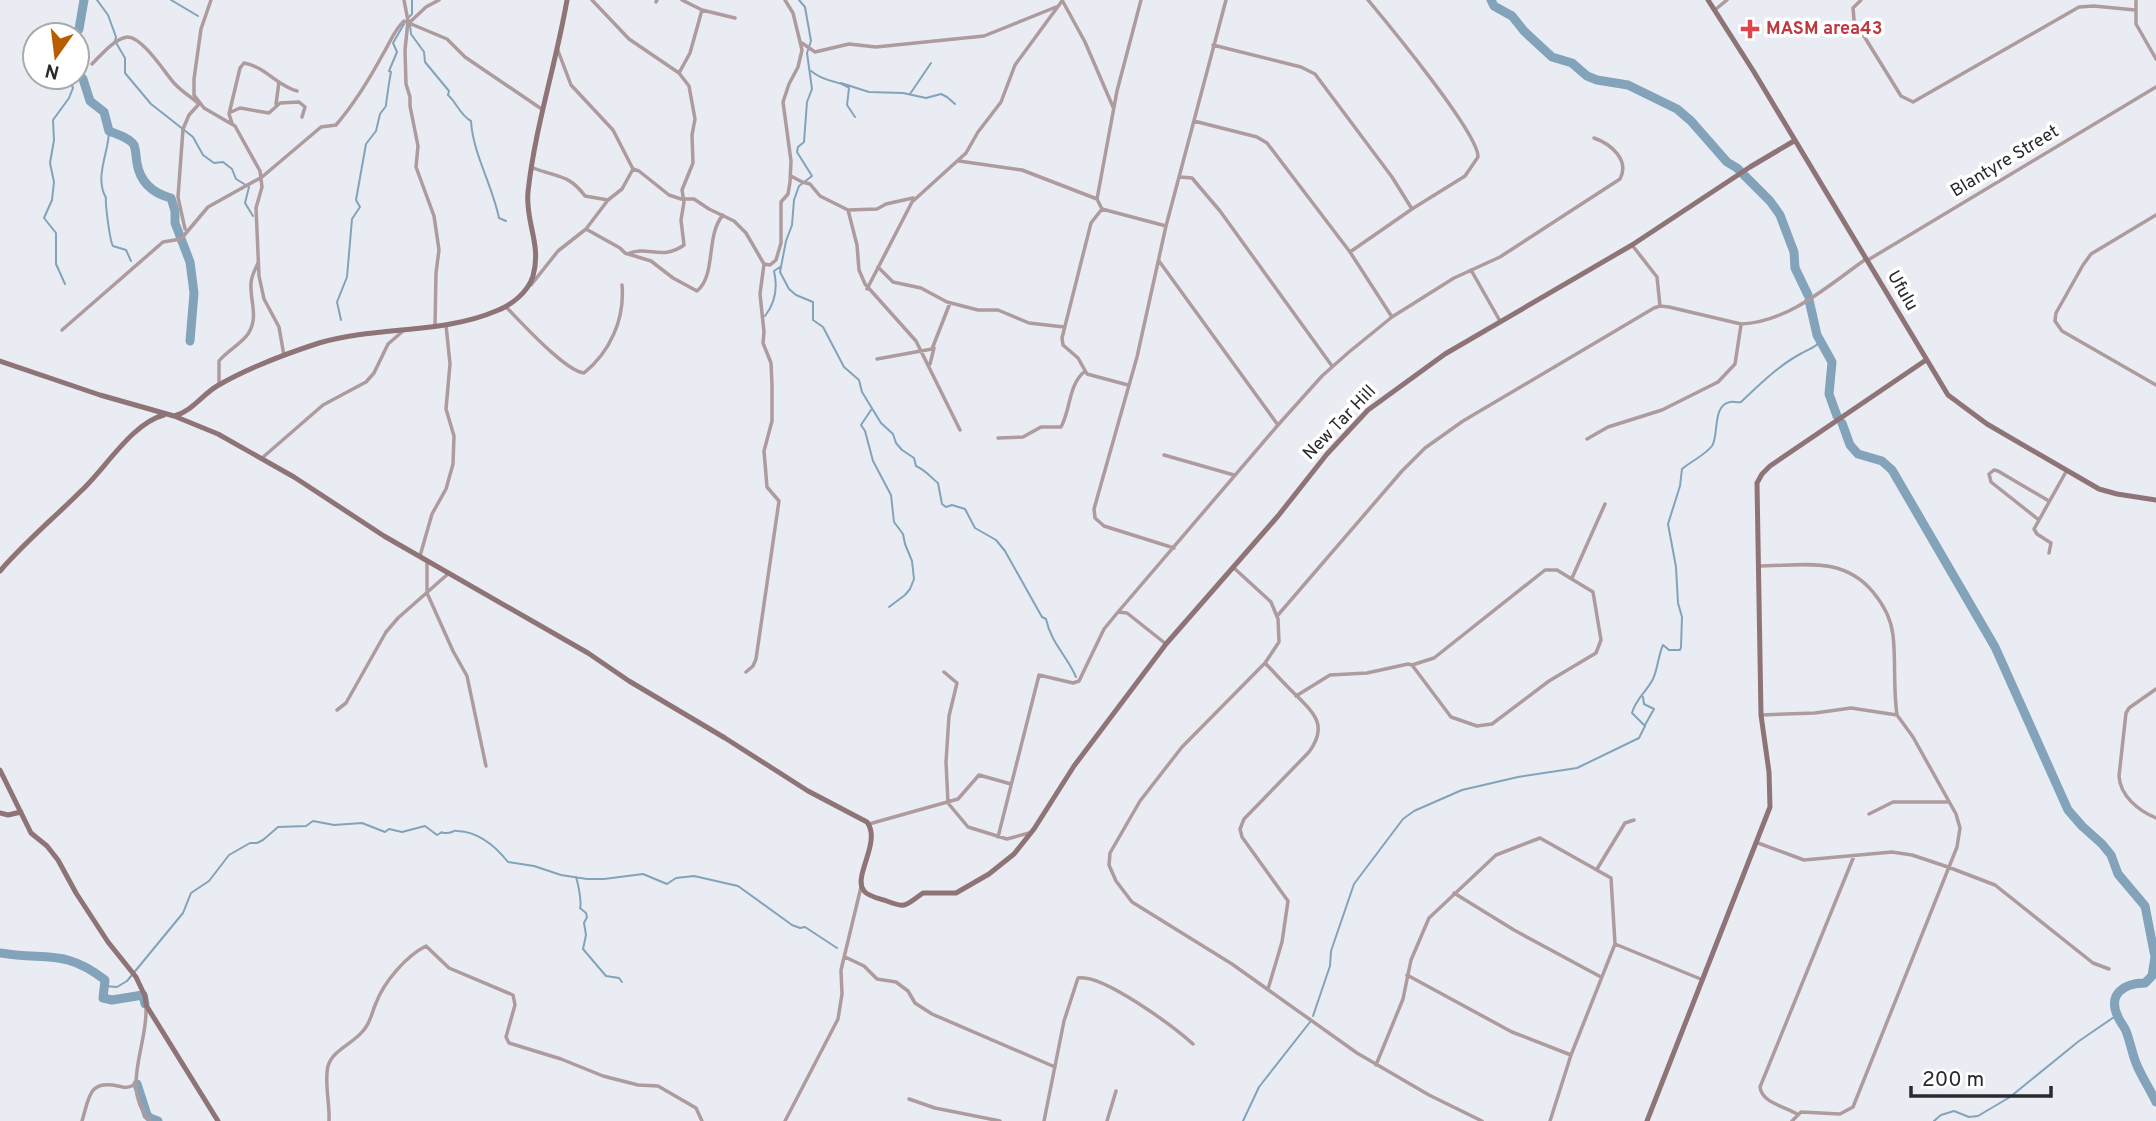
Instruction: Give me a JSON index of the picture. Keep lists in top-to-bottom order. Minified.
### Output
{"streets":{"street":["Blantyre Street","Ufulu","New Tar Hill"]},"crossings":[["Blantyre Street","Ufulu"],["Ufulu","New Tar Hill"]],"places":{"health":["MASM area43"]},"scale_bar":"200 m","north":"bottom"}
